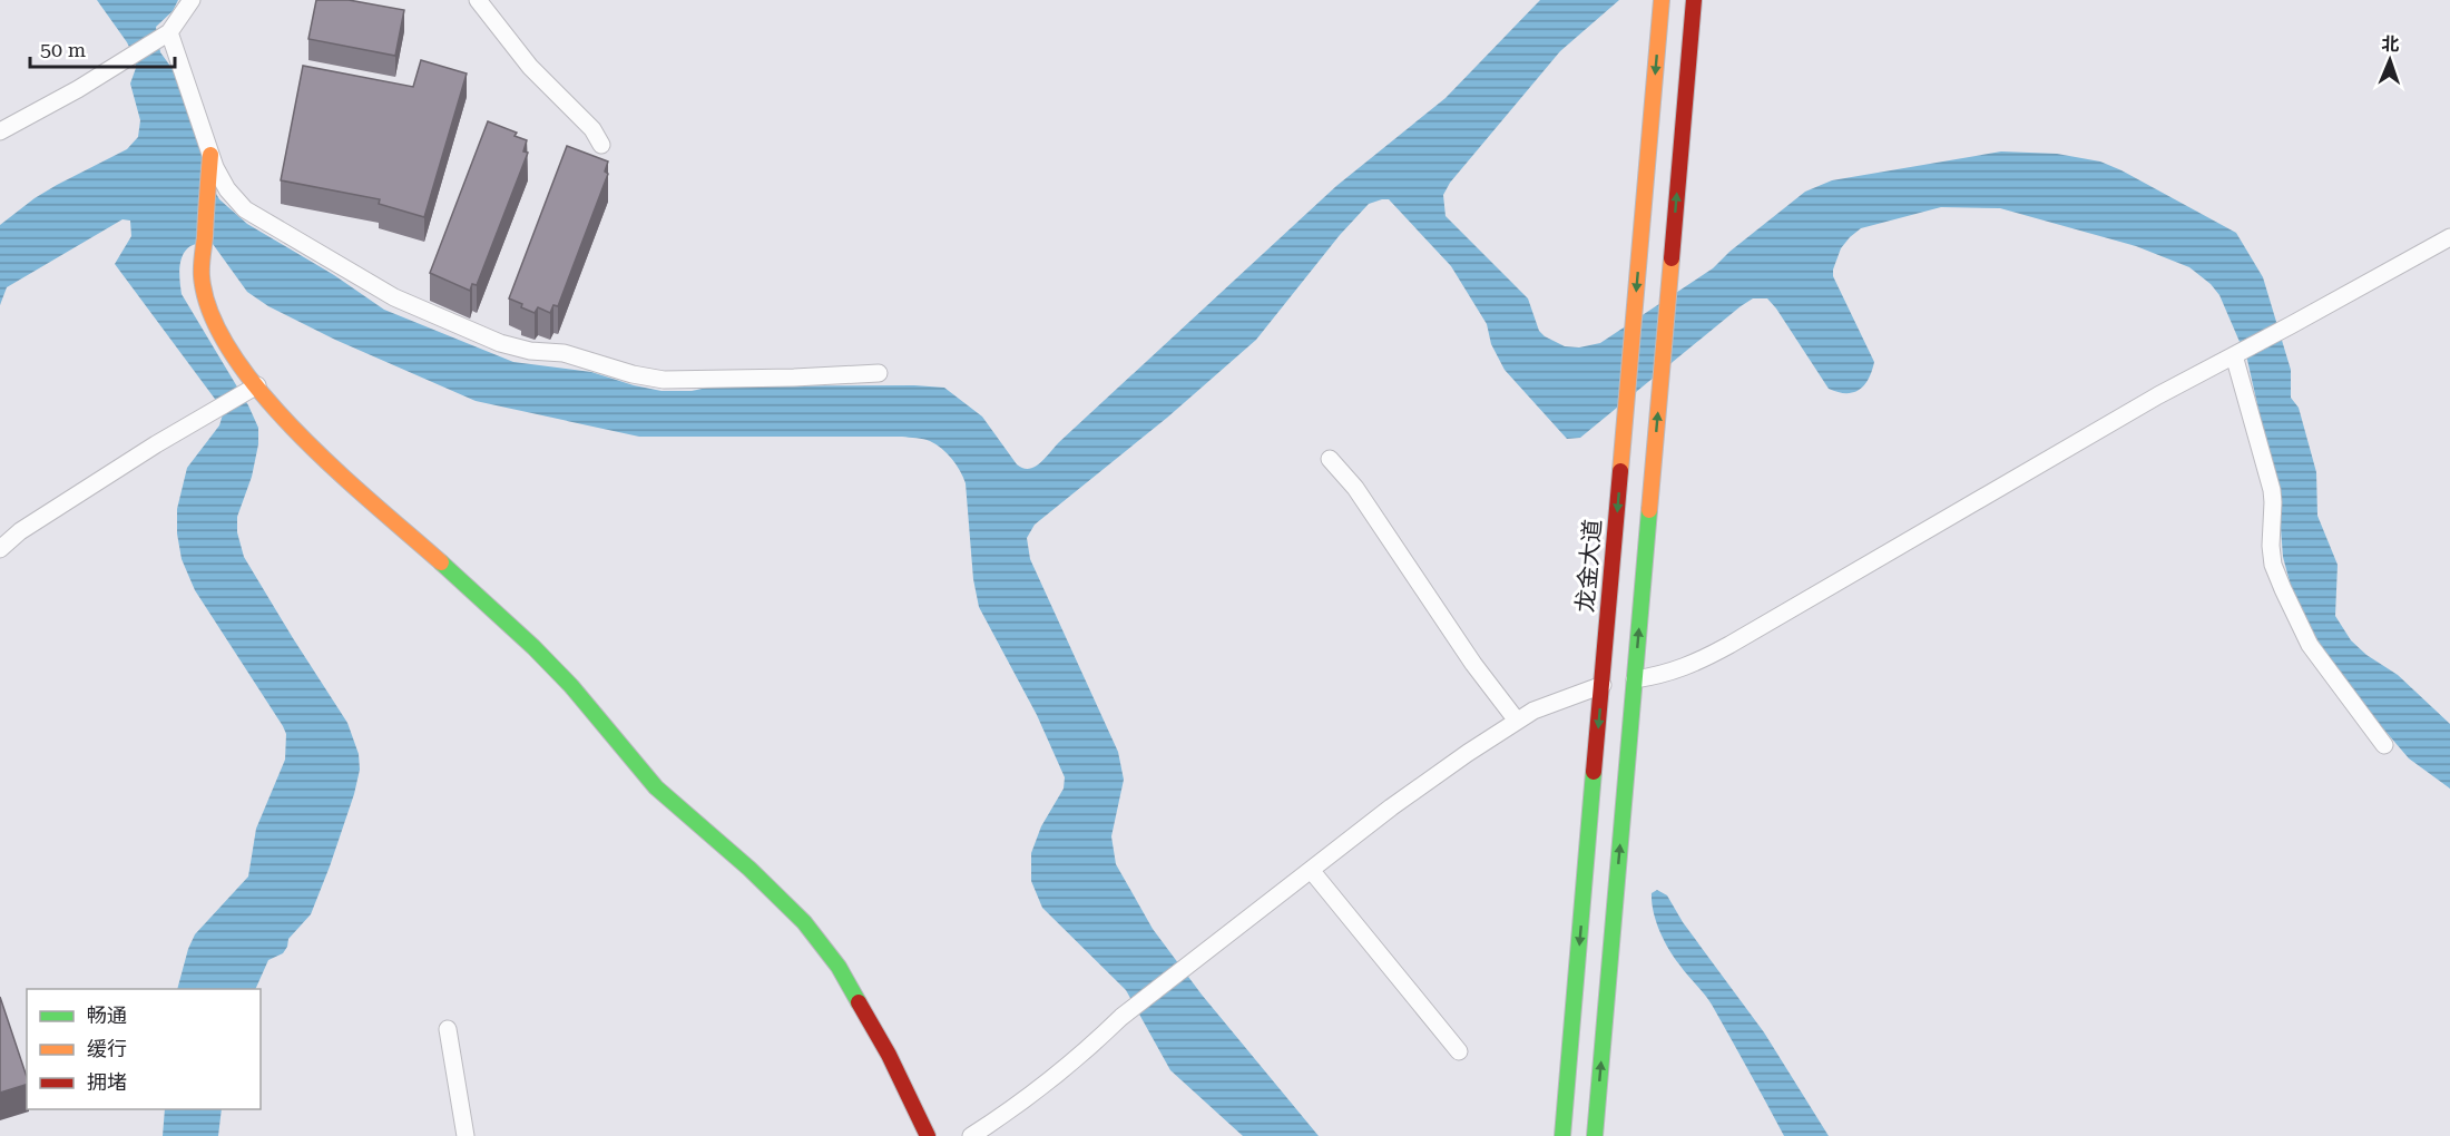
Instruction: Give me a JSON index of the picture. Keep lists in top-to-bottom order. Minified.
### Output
{"streets":{"main road":["龙金大道"]},"legend":["畅通","缓行","拥堵"],"scale_bar":"50 m","north":"top"}
